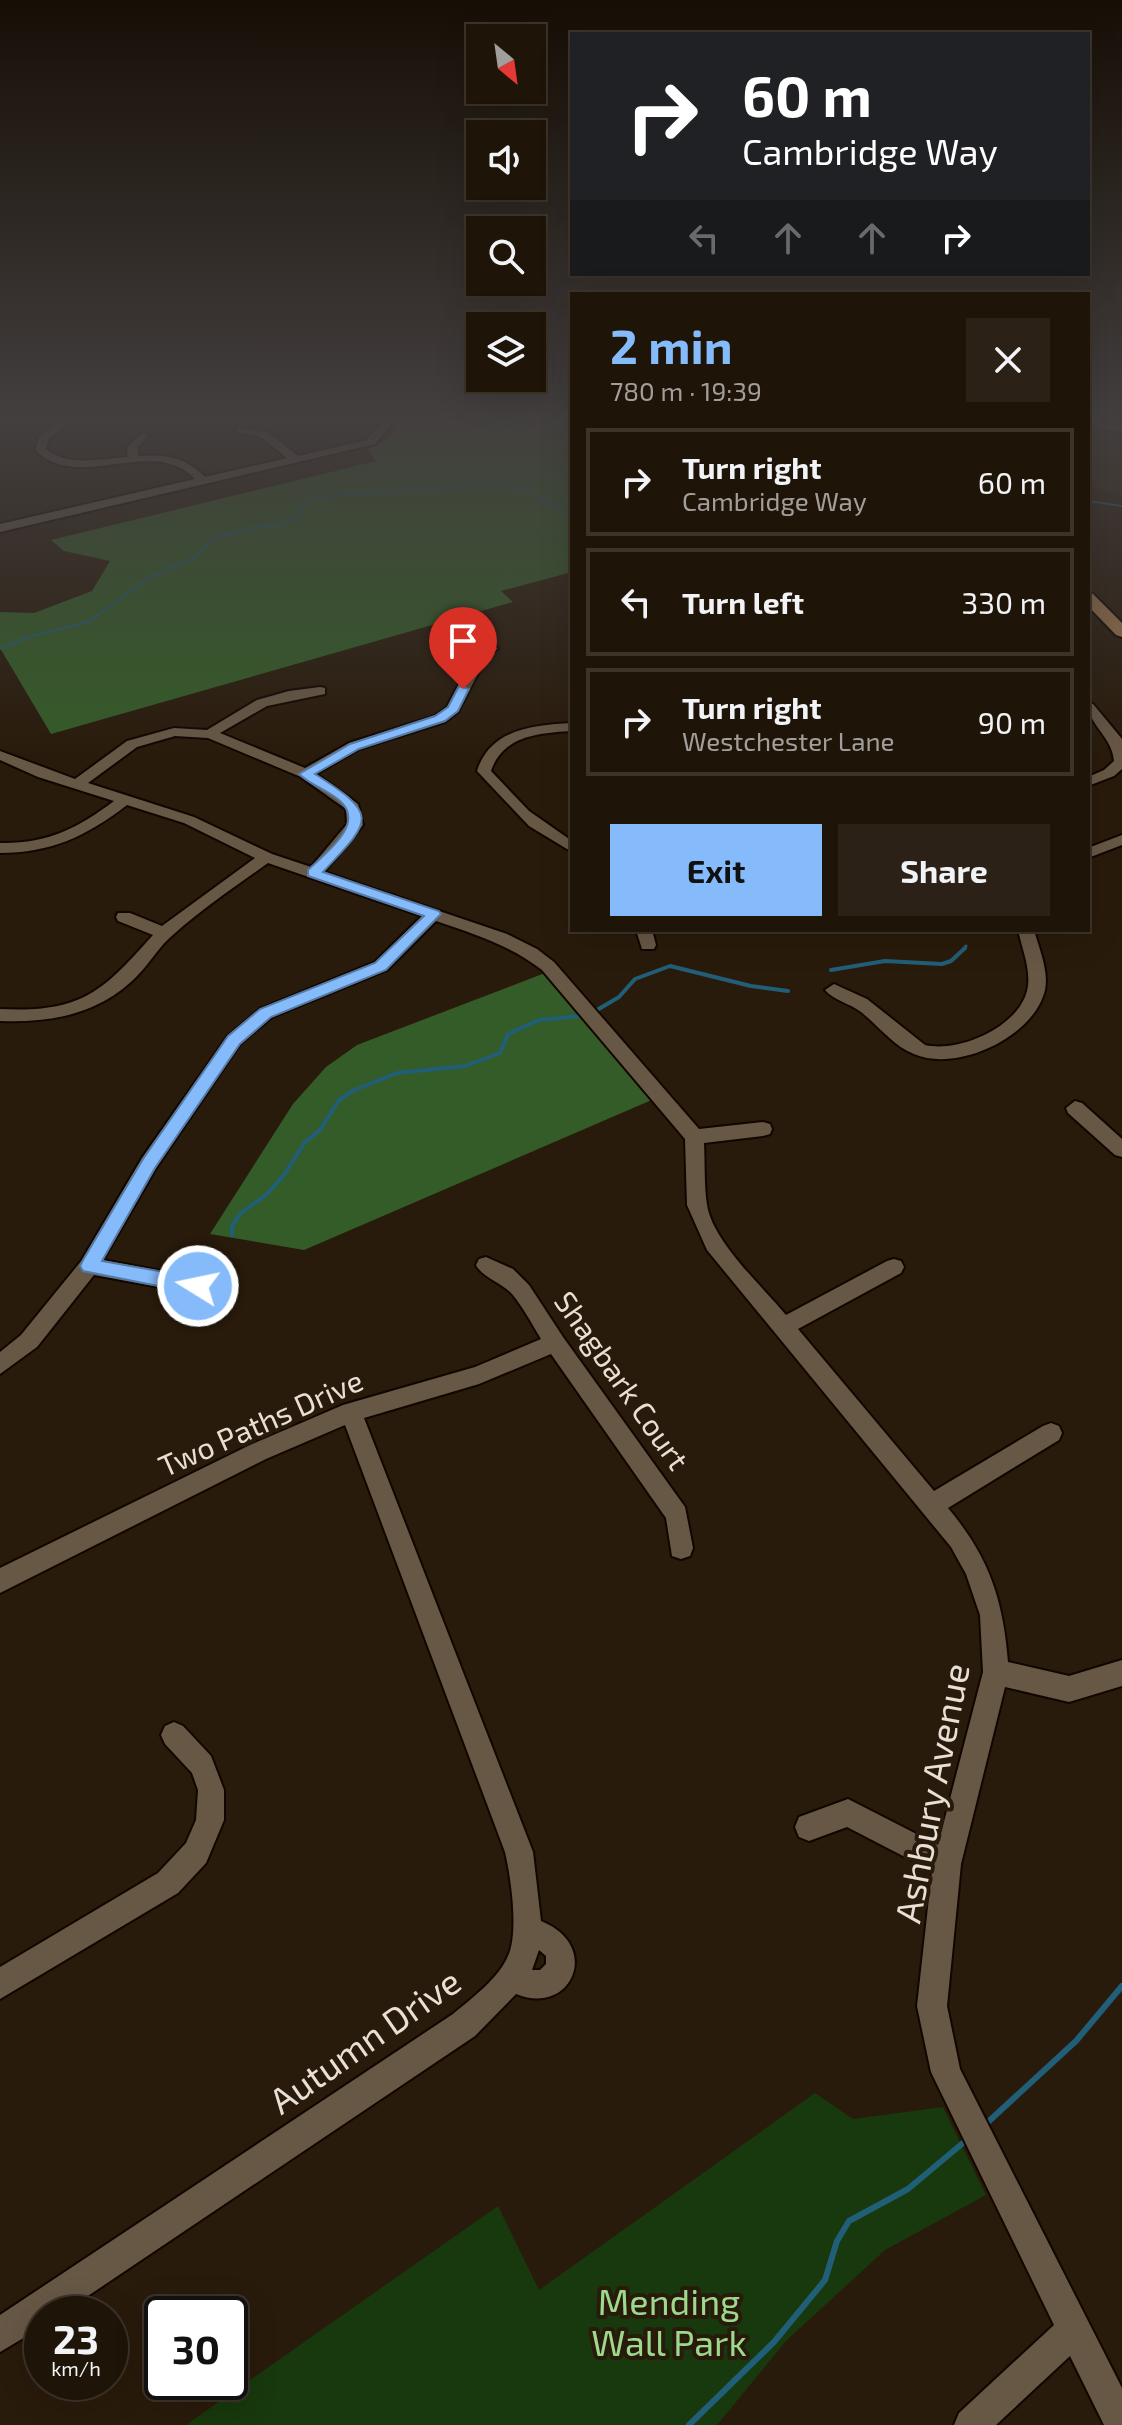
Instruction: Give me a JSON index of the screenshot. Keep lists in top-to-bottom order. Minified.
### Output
{"streets":{"street":["Shagbark Court","Two Paths Drive","Ashbury Avenue","Autumn Drive"]},"crossings":[["Shagbark Court","Two Paths Drive"],["Two Paths Drive","Autumn Drive"]],"parks":["Mending Wall Park"],"north":"bottom right","page":{"turn":["60 m","Cambridge Way"],"heading":["2 min","780 m · 19:39"],"list":[{"name":"Turn right","note":"Cambridge Way","value":"60 m"},{"name":"Turn left","value":"330 m"},{"name":"Turn right","note":"Westchester Lane","value":"90 m"}],"buttons":["Exit","Share"],"speed":"23 km/h","limit":"30"}}
